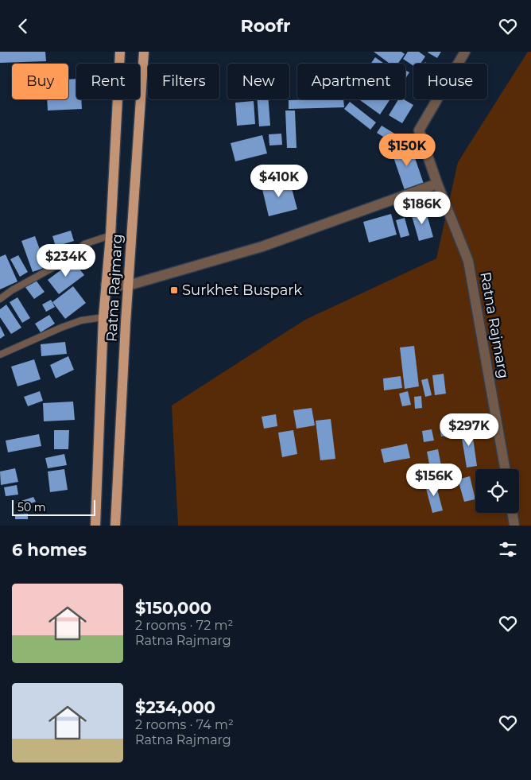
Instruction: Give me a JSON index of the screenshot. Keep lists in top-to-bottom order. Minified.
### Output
{"streets":{"main road":["Ratna Rajmarg"]},"places":{"transit":["Surkhet Buspark"]},"scale_bar":"50 m","page":{"header":"Roofr","chip":["Buy","Rent","Filters","New","Apartment","House"],"price":["$150K","$410K","$186K","$234K","$297K","$156K"],"scale":"50 m","heading":"6 homes","list":[{"name":"$150,000","note":"2 rooms · 72 m² · Ratna Rajmarg"},{"name":"$234,000","note":"2 rooms · 74 m² · Ratna Rajmarg"}]}}
